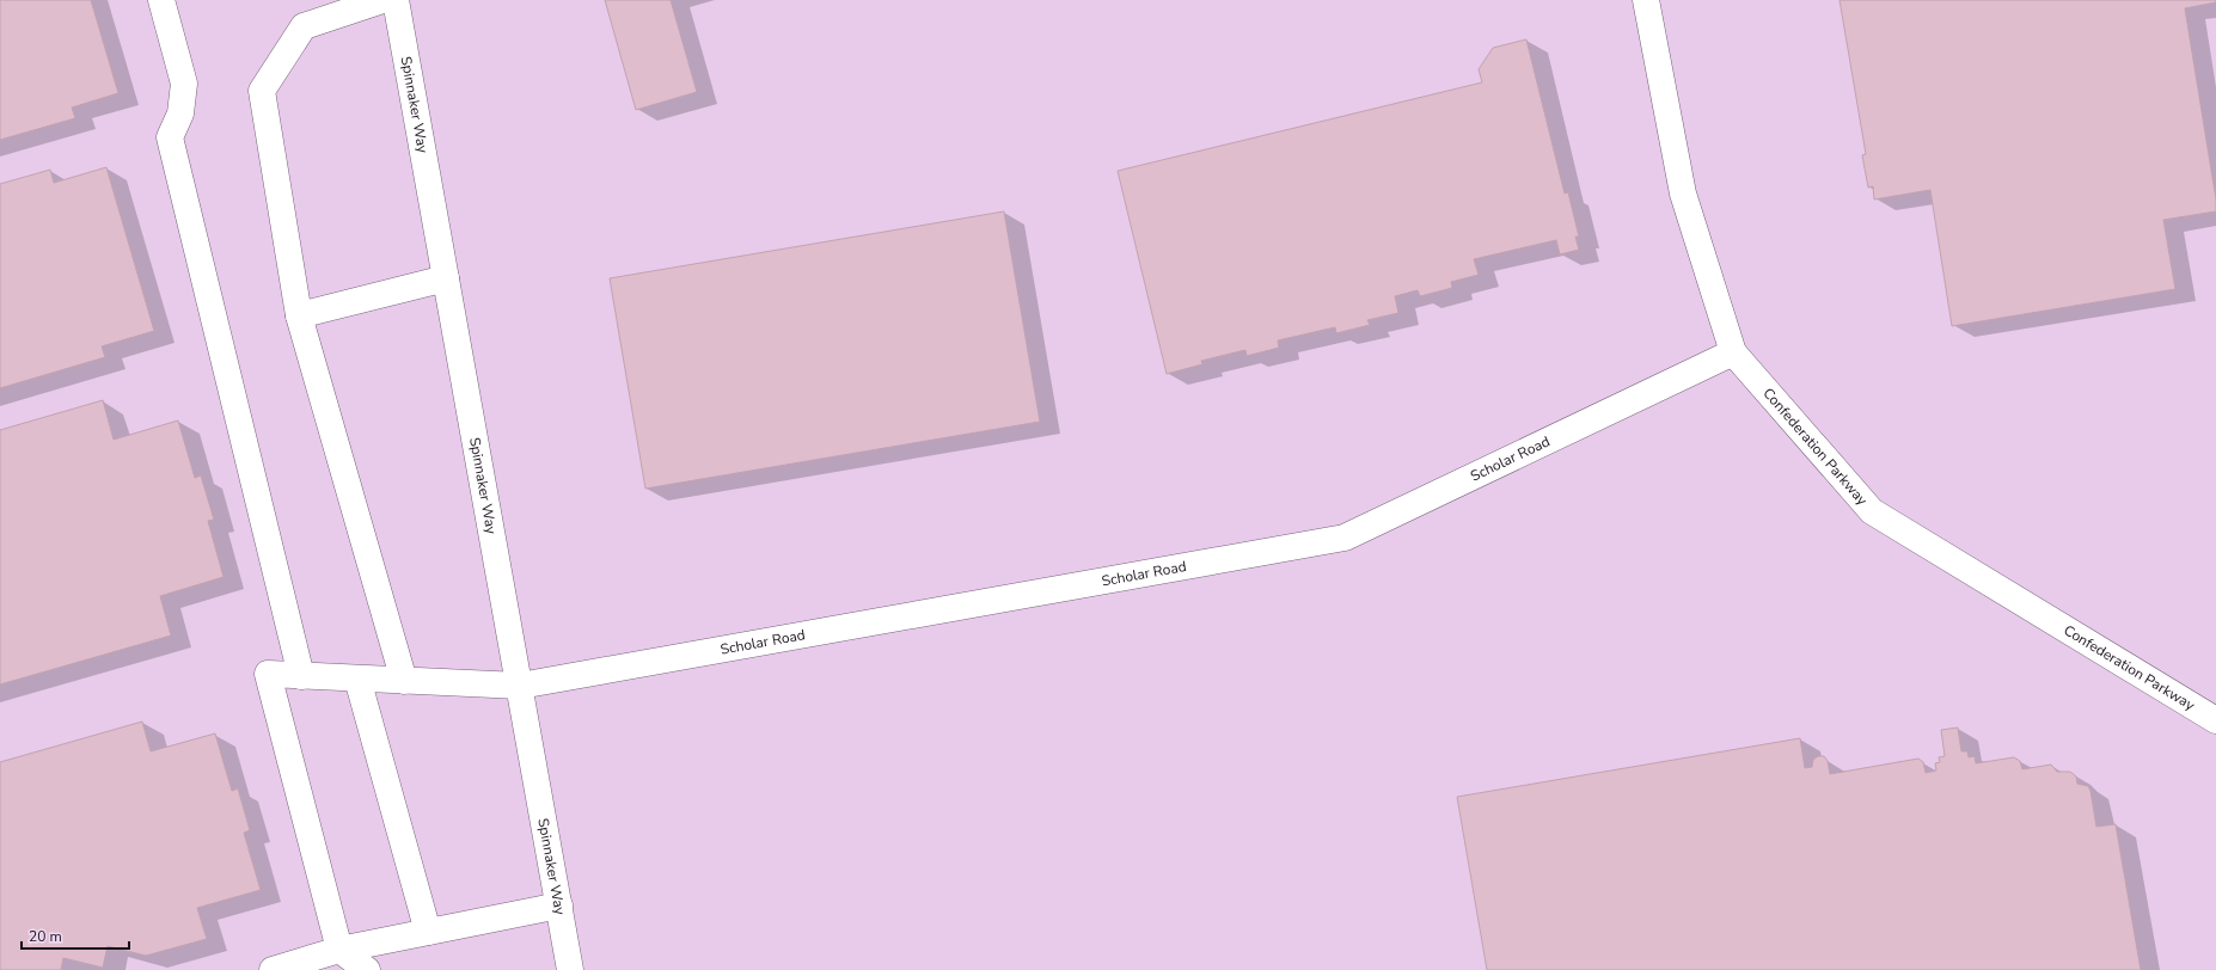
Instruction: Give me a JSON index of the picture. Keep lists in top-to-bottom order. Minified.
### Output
{"streets":{"street":["Spinnaker Way","Confederation Parkway","Scholar Road"]},"crossings":[["Spinnaker Way","Scholar Road"],["Confederation Parkway","Scholar Road"]],"scale_bar":"20 m"}
